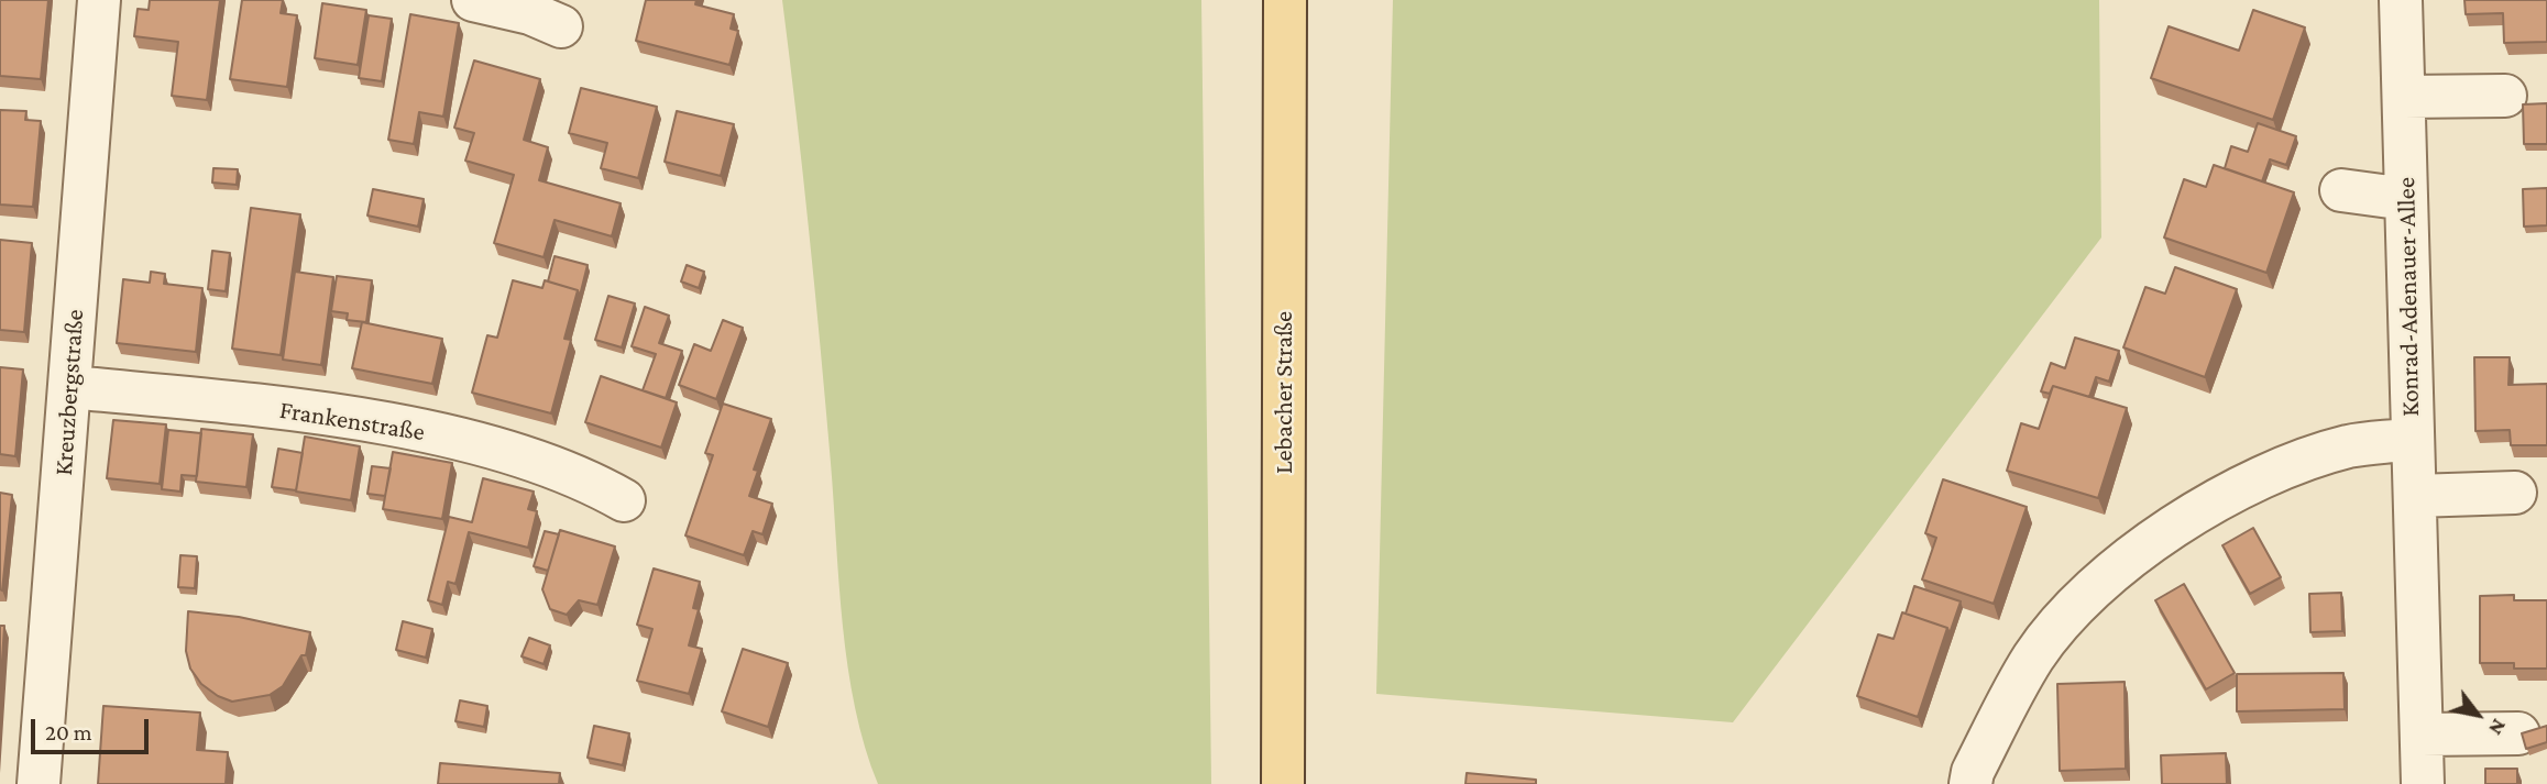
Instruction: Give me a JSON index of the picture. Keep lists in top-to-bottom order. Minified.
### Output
{"streets":{"main road":["Lebacher Straße"],"street":["Konrad-Adenauer-Allee","Kreuzbergstraße","Frankenstraße"]},"crossings":[["Kreuzbergstraße","Frankenstraße"]],"scale_bar":"20 m","north":"bottom right"}
